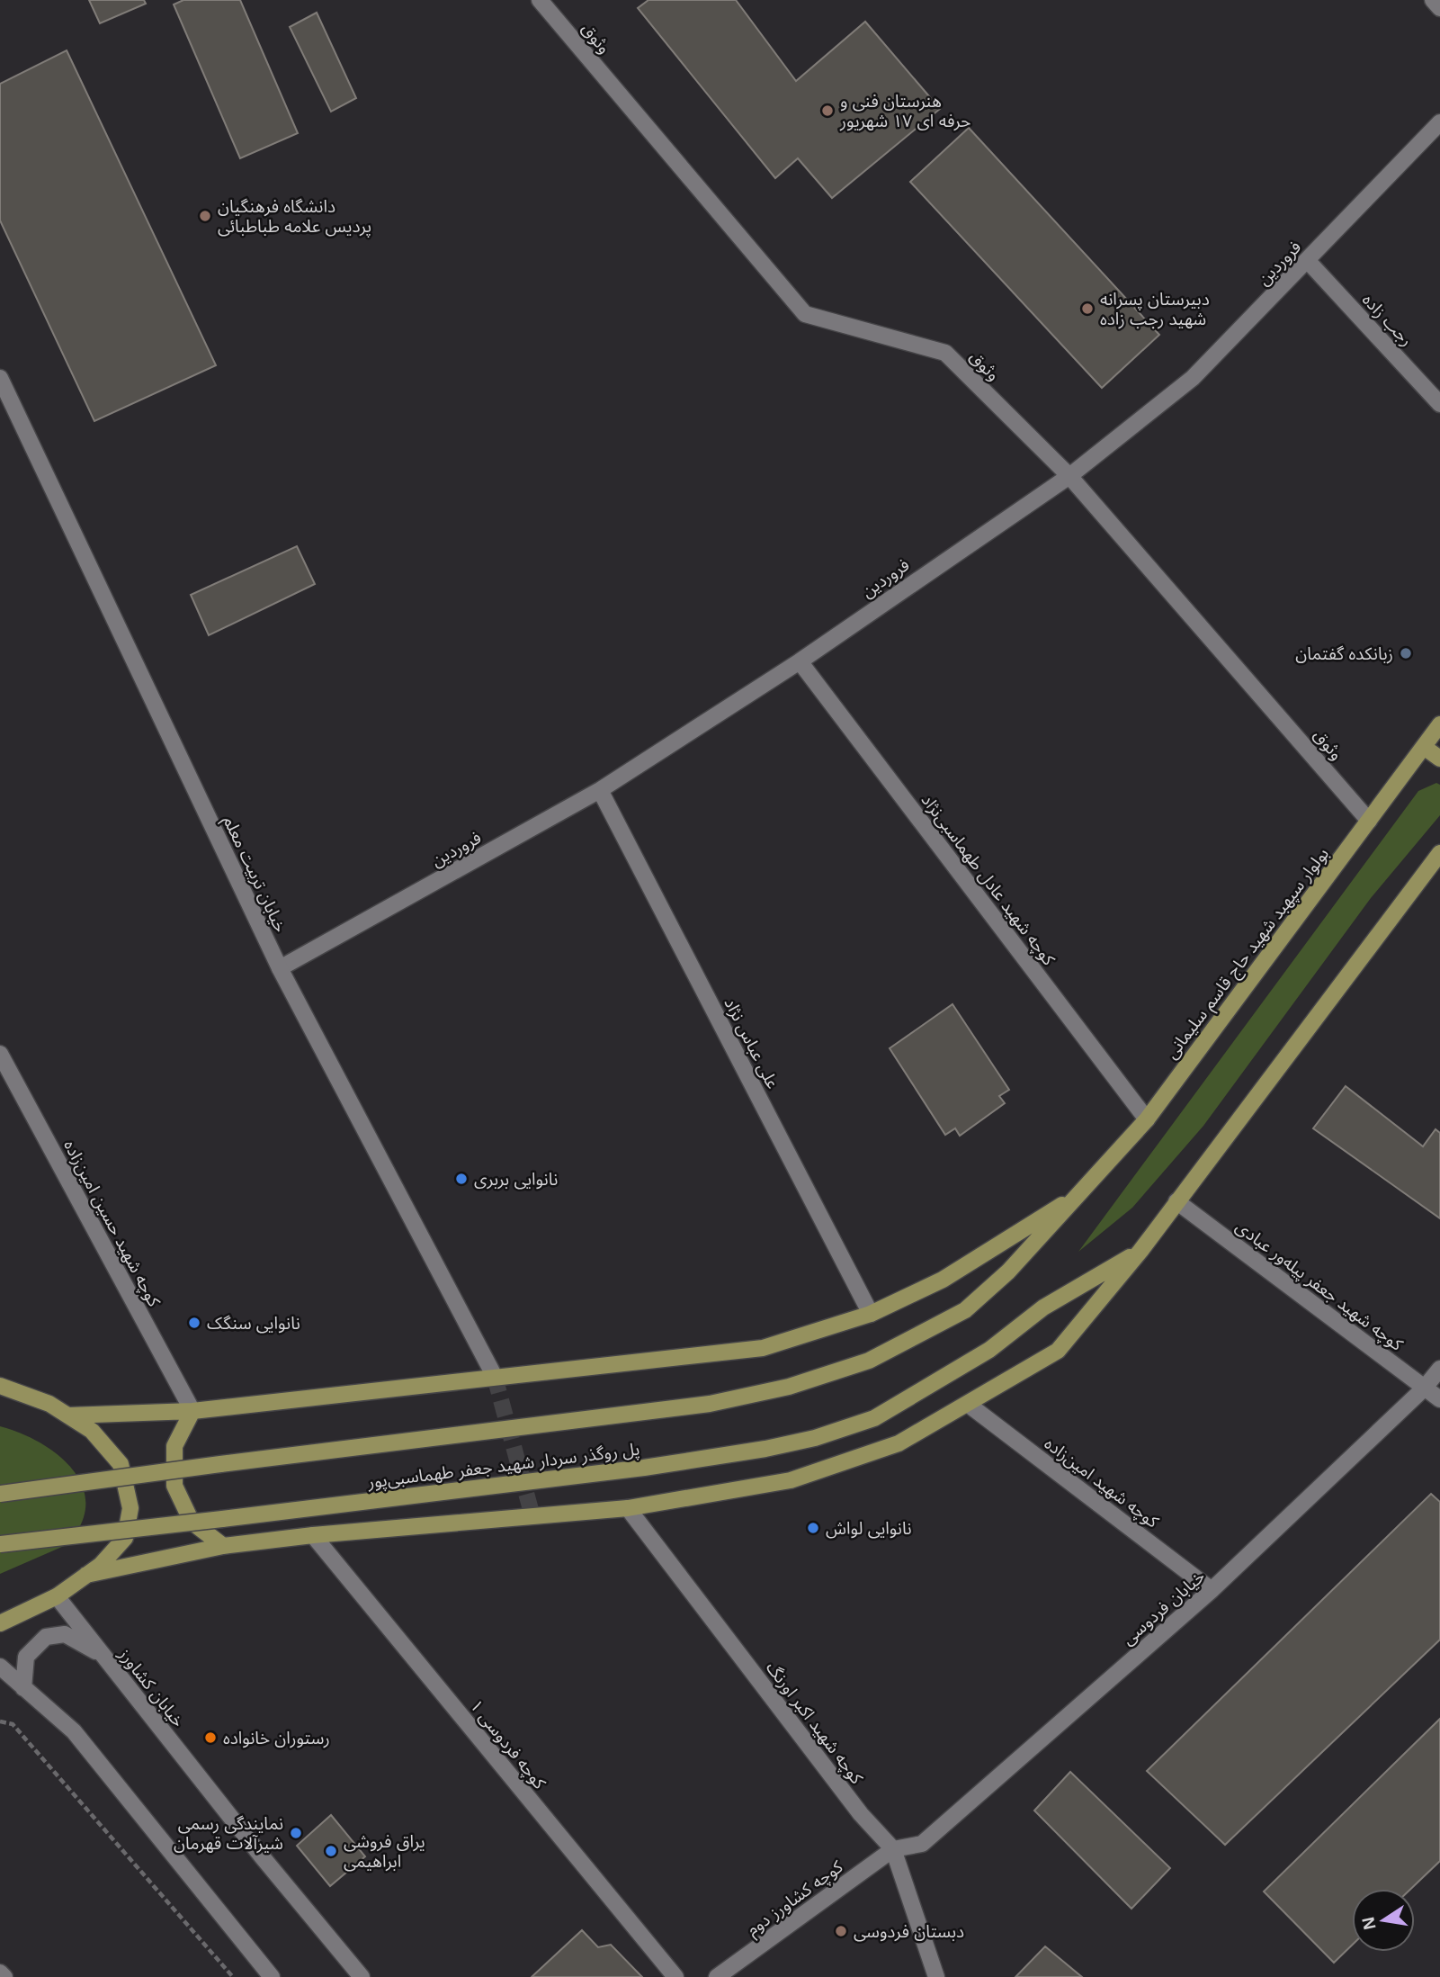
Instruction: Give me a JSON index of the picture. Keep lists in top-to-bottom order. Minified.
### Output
{"streets":{"main road":["بولوار سپهبد شهید حاج قاسم سلیمانی","پل روگذر سردار شهید جعفر طهماسبی‌پور"],"street":["وثوق","فروردین","رجب زاده","خیابان تربیت معلم","کوچه شهید عادل طهماسبی‌نژاد","علی عباس نژاد","کوچه شهید حسین امین‌زاده","کوچه شهید جعفر پیله‌ور عبادی","کوچه شهید امین‌زاده","خیابان فردوسی","خیابان کشاورز","کوچه شهید اکبر اورنگ","کوچه فردوسی ۱","کوچه کشاورز دوم"]},"crossings":[["وثوق","فروردین"],["وثوق","بولوار سپهبد شهید حاج قاسم سلیمانی"],["فروردین","رجب زاده"],["فروردین","خیابان تربیت معلم"],["فروردین","کوچه شهید عادل طهماسبی‌نژاد"],["فروردین","علی عباس نژاد"],["کوچه شهید عادل طهماسبی‌نژاد","بولوار سپهبد شهید حاج قاسم سلیمانی"],["بولوار سپهبد شهید حاج قاسم سلیمانی","پل روگذر سردار شهید جعفر طهماسبی‌پور"],["کوچه شهید جعفر پیله‌ور عبادی","خیابان فردوسی"],["کوچه شهید امین‌زاده","خیابان فردوسی"],["خیابان فردوسی","کوچه شهید اکبر اورنگ"],["خیابان فردوسی","کوچه کشاورز دوم"],["کوچه شهید اکبر اورنگ","کوچه کشاورز دوم"]],"places":["هنرستان فنی و حرفه ای ۱۷ شهریور","دانشگاه فرهنگیان پردیس علامه طباطبائی","دبیرستان پسرانه شهید رجب زاده","زبانکده گفتمان","نانوایی بربری","نانوایی سنگک","نانوایی لواش","رستوران خانواده","نمایندگی رسمی شیرآلات قهرمان","یراق فروشی ابراهیمی","دبستان فردوسی"],"north":"left"}
